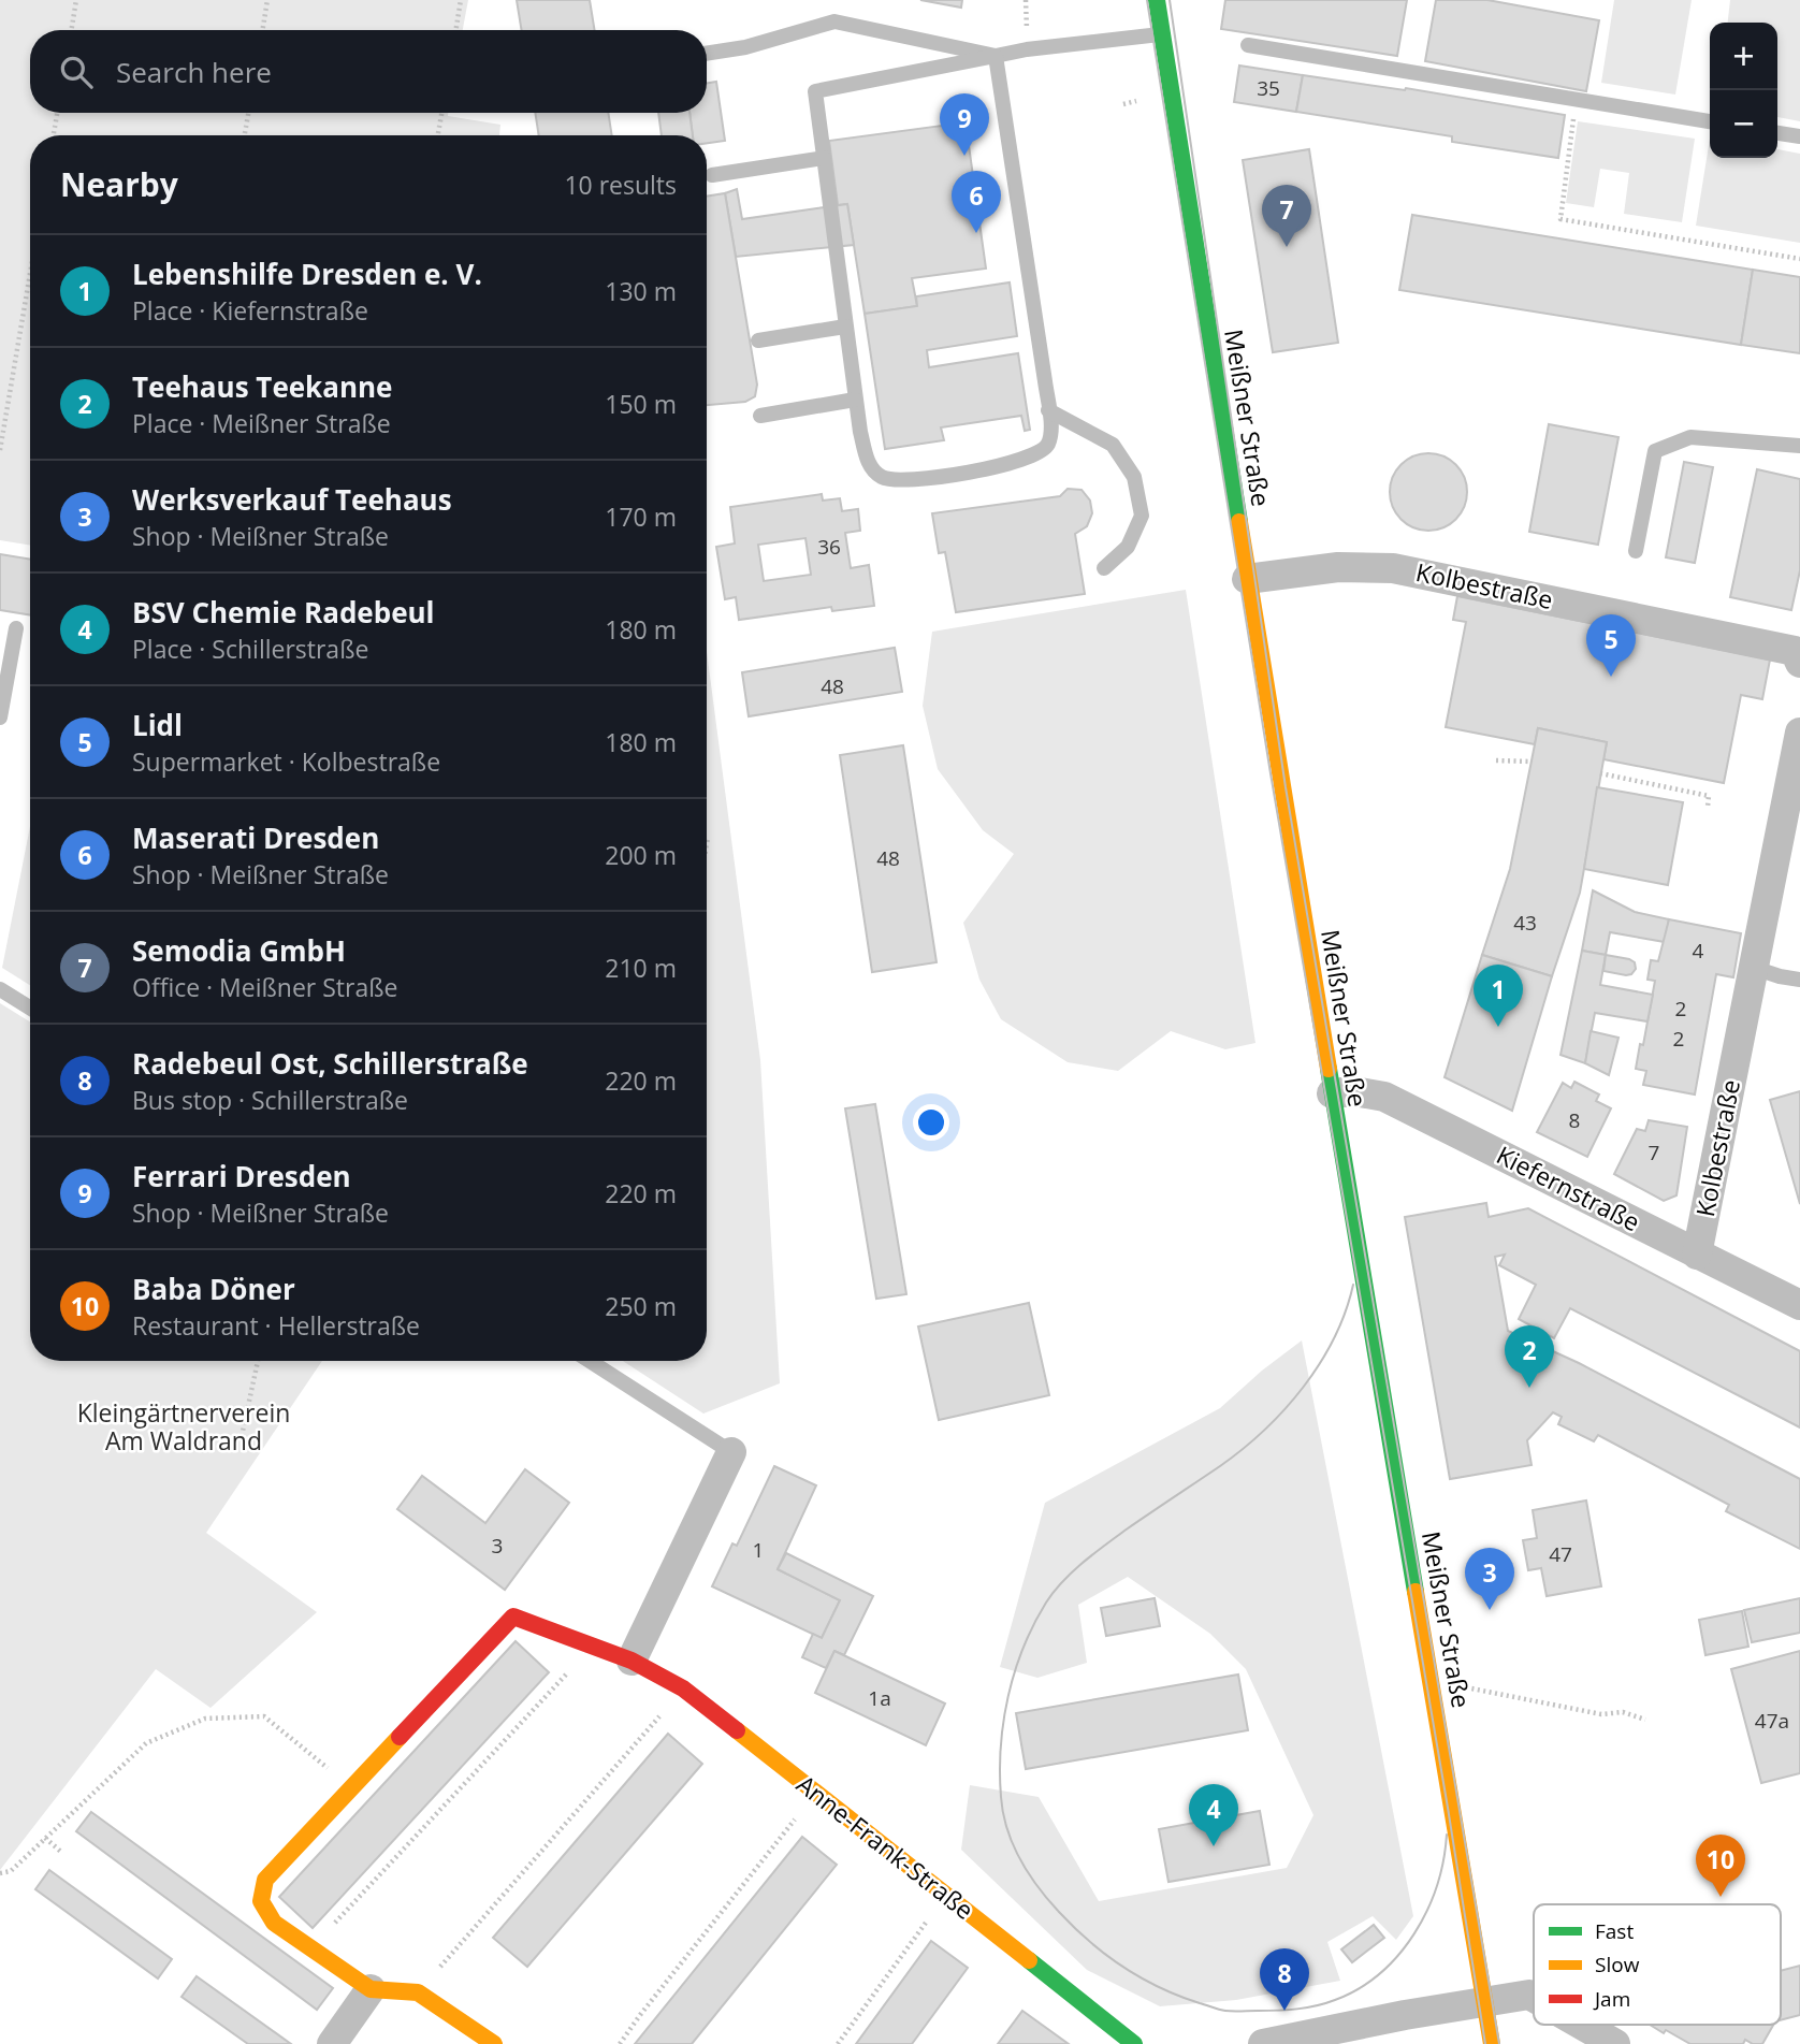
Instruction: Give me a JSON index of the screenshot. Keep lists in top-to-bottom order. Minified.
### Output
{"streets":{"main road":["Meißner Straße","Anne-Frank-Straße"],"street":["Kolbestraße","Kiefernstraße"]},"crossings":[["Meißner Straße","Kolbestraße"],["Meißner Straße","Kiefernstraße"],["Kolbestraße","Kiefernstraße"]],"parks":["Kleingärtnerverein Am Waldrand"],"house_numbers":["35","36","48","48","43","4","2","2","8","7","3","1","47","1a","47a"],"legend":["Fast","Slow","Jam"],"page":{"map_buttons":["+","−"],"search":"Search here","pins":["9","6","7","5","1","2","3","4","10","8"],"heading":["Nearby","10 results"],"list":[{"mark":"1","name":"Lebenshilfe Dresden e. V.","note":"Place · Kiefernstraße","value":"130 m"},{"mark":"2","name":"Teehaus Teekanne","note":"Place · Meißner Straße","value":"150 m"},{"mark":"3","name":"Werksverkauf Teehaus","note":"Shop · Meißner Straße","value":"170 m"},{"mark":"4","name":"BSV Chemie Radebeul","note":"Place · Schillerstraße","value":"180 m"},{"mark":"5","name":"Lidl","note":"Supermarket · Kolbestraße","value":"180 m"},{"mark":"6","name":"Maserati Dresden","note":"Shop · Meißner Straße","value":"200 m"},{"mark":"7","name":"Semodia GmbH","note":"Office · Meißner Straße","value":"210 m"},{"mark":"8","name":"Radebeul Ost, Schillerstraße","note":"Bus stop · Schillerstraße","value":"220 m"},{"mark":"9","name":"Ferrari Dresden","note":"Shop · Meißner Straße","value":"220 m"},{"mark":"10","name":"Baba Döner","note":"Restaurant · Hellerstraße","value":"250 m"}]}}
